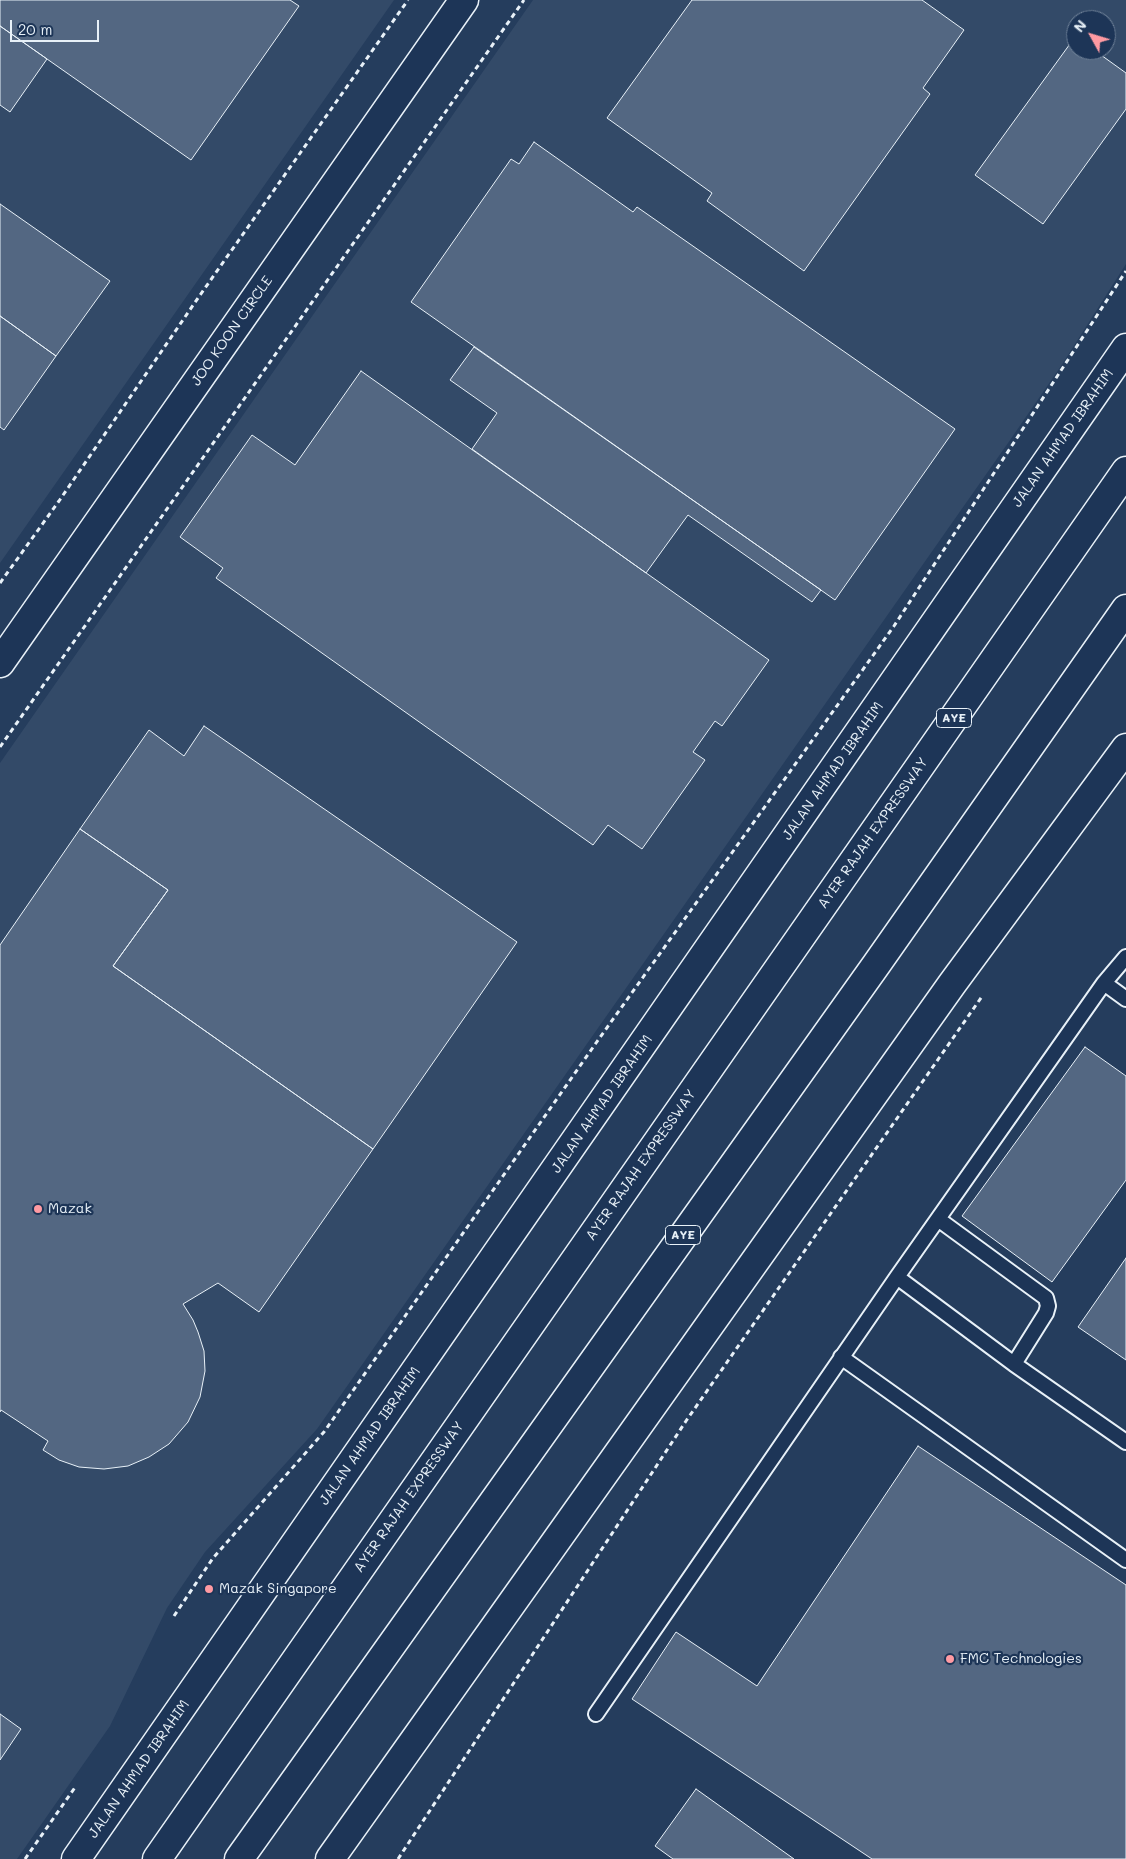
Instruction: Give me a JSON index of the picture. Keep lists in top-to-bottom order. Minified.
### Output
{"streets":{"main road":["JOO KOON CIRCLE","JALAN AHMAD IBRAHIM","AYE","AYER RAJAH EXPRESSWAY"]},"places":["Mazak","Mazak Singapore","FMC Technologies"],"scale_bar":"20 m","north":"top left"}
